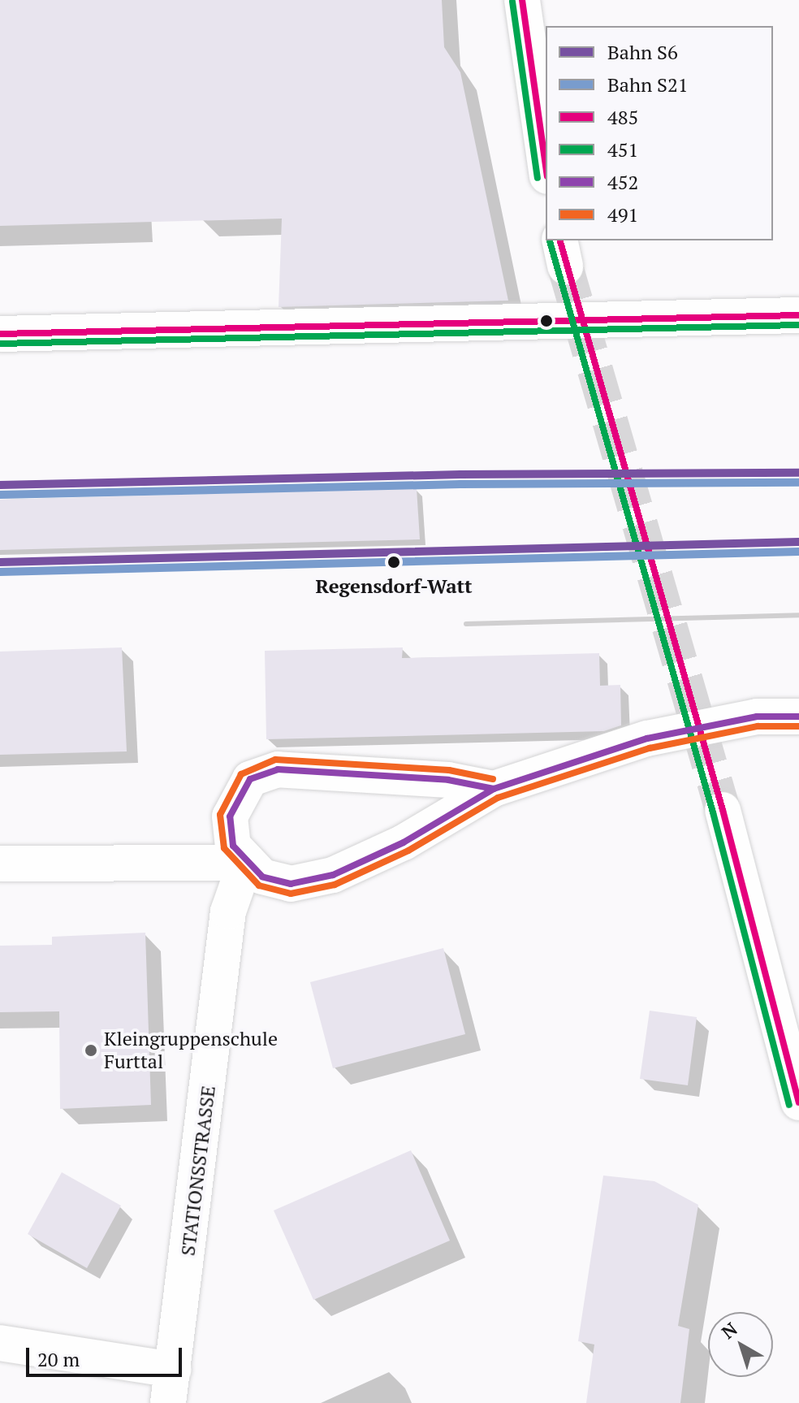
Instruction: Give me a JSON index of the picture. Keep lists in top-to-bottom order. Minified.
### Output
{"streets":{"street":["STATIONSSTRASSE"]},"places":["Regensdorf-Watt","Kleingruppenschule Furttal"],"lines":["transit line 485","transit line 451","rail line S6","rail line S21","transit line 452","transit line 491"],"legend":["Bahn S6","Bahn S21","485","451","452","491"],"scale_bar":"20 m","north":"top left"}
